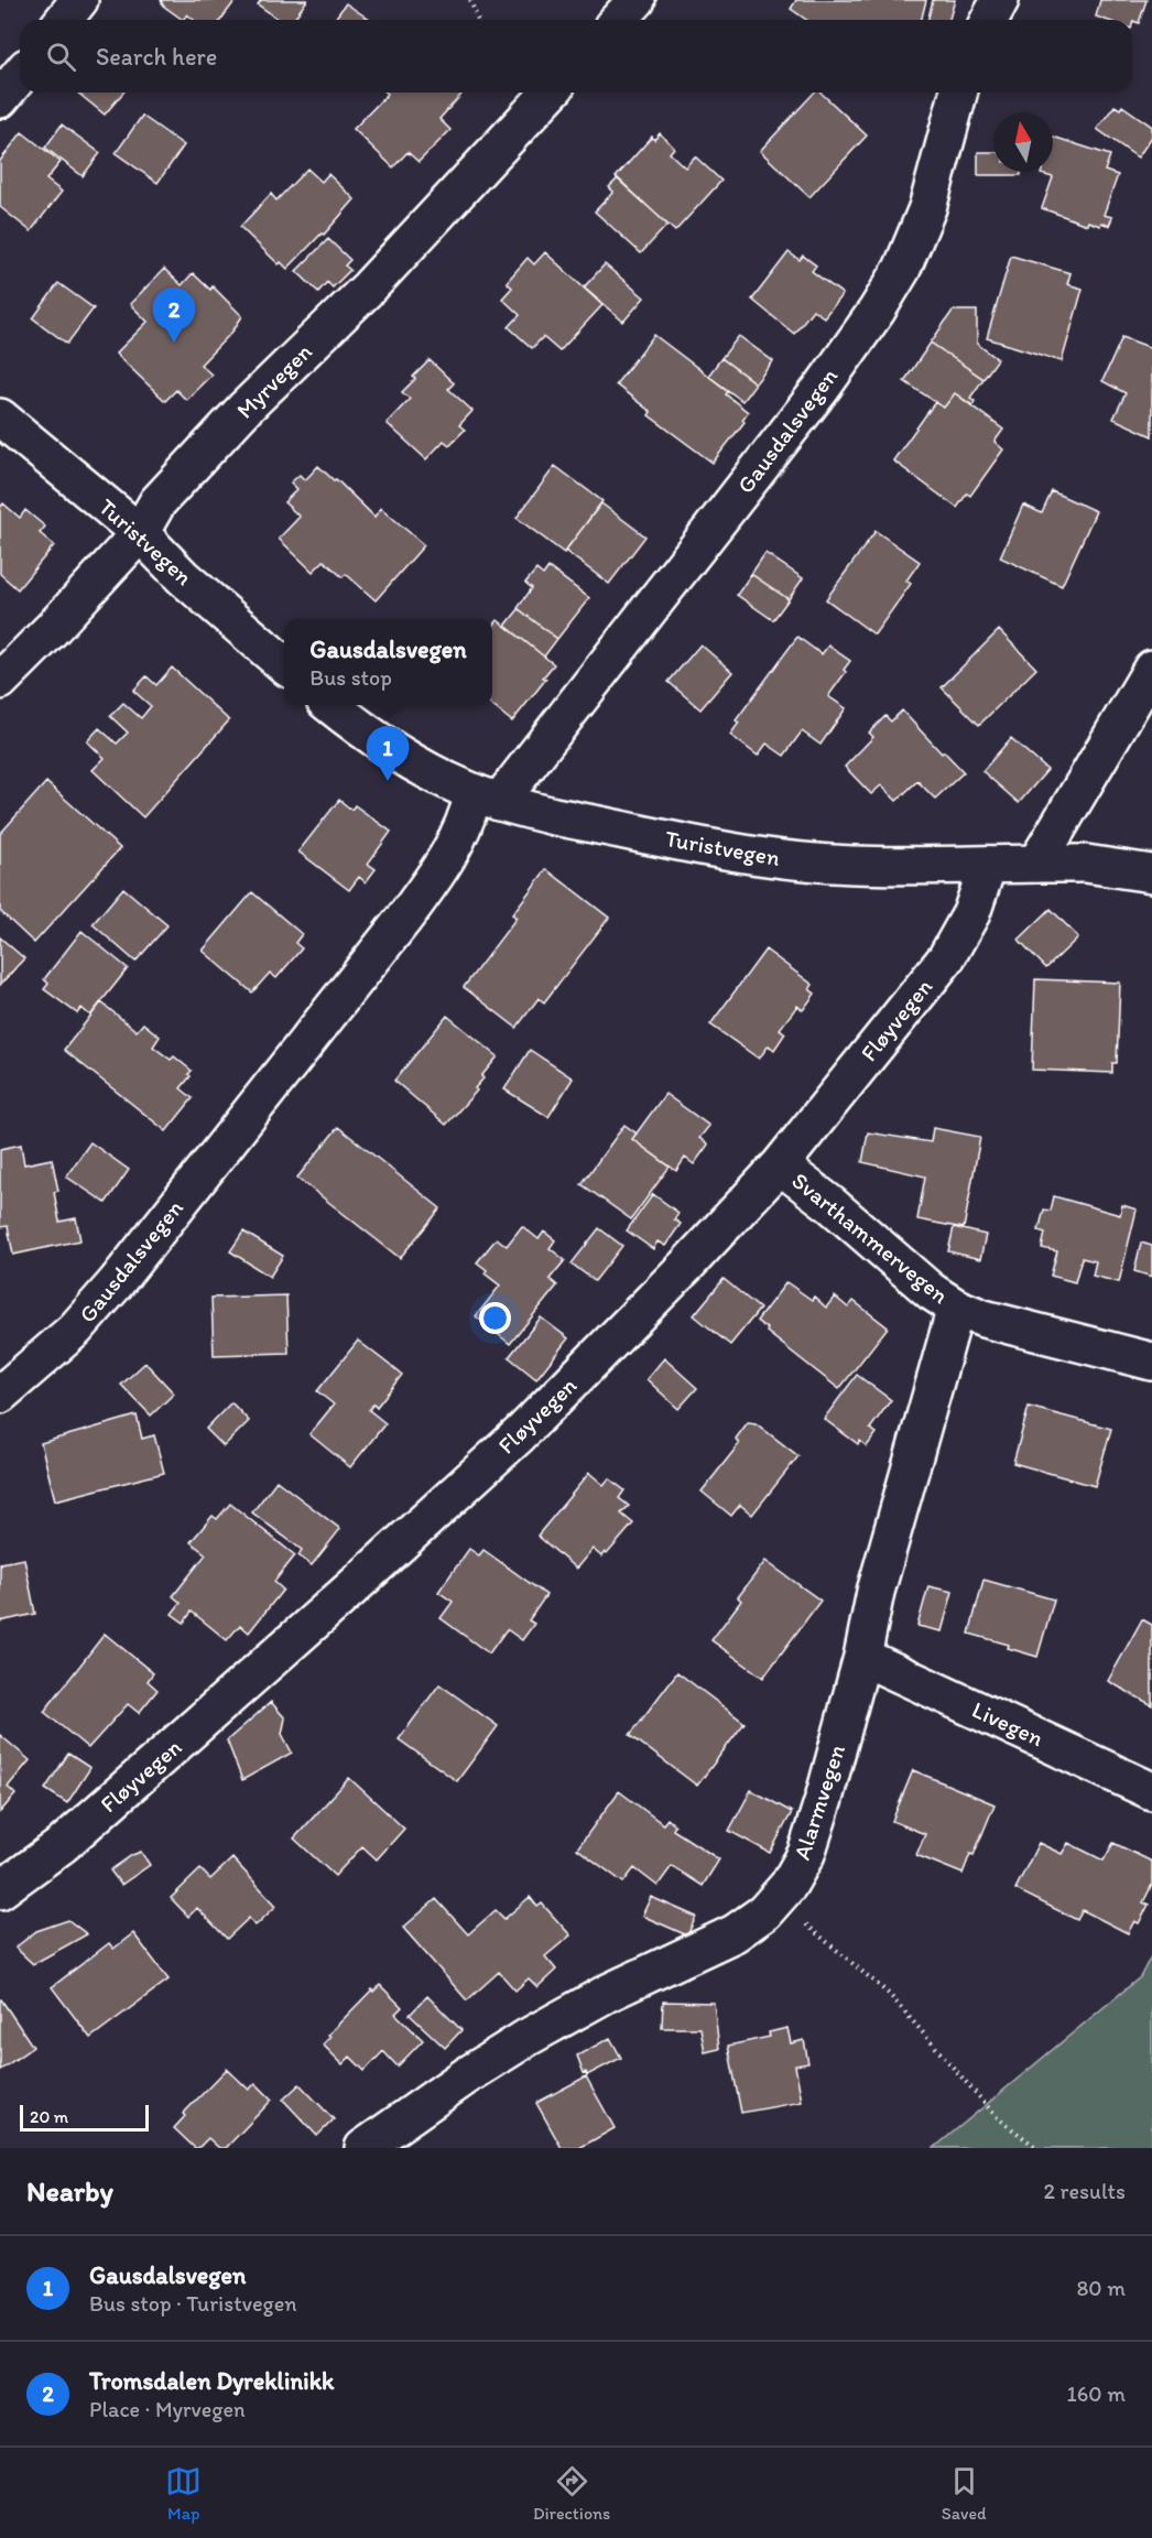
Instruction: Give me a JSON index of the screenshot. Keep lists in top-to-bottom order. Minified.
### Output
{"streets":{"street":["Myrvegen","Gausdalsvegen","Turistvegen","Fløyvegen","Svarthammervegen","Livegen","Alarmvegen"]},"crossings":[["Myrvegen","Turistvegen"],["Gausdalsvegen","Turistvegen"],["Turistvegen","Fløyvegen"],["Fløyvegen","Svarthammervegen"],["Svarthammervegen","Alarmvegen"],["Livegen","Alarmvegen"]],"scale_bar":"20 m","north":"top","page":{"search":"Search here","pins":["2","1"],"popup":["Gausdalsvegen","Bus stop"],"scale":"20 m","heading":["Nearby","2 results"],"list":[{"mark":"1","name":"Gausdalsvegen","note":"Bus stop · Turistvegen","value":"80 m"},{"mark":"2","name":"Tromsdalen Dyreklinikk","note":"Place · Myrvegen","value":"160 m"}],"nav":["Map","Directions","Saved"]}}
